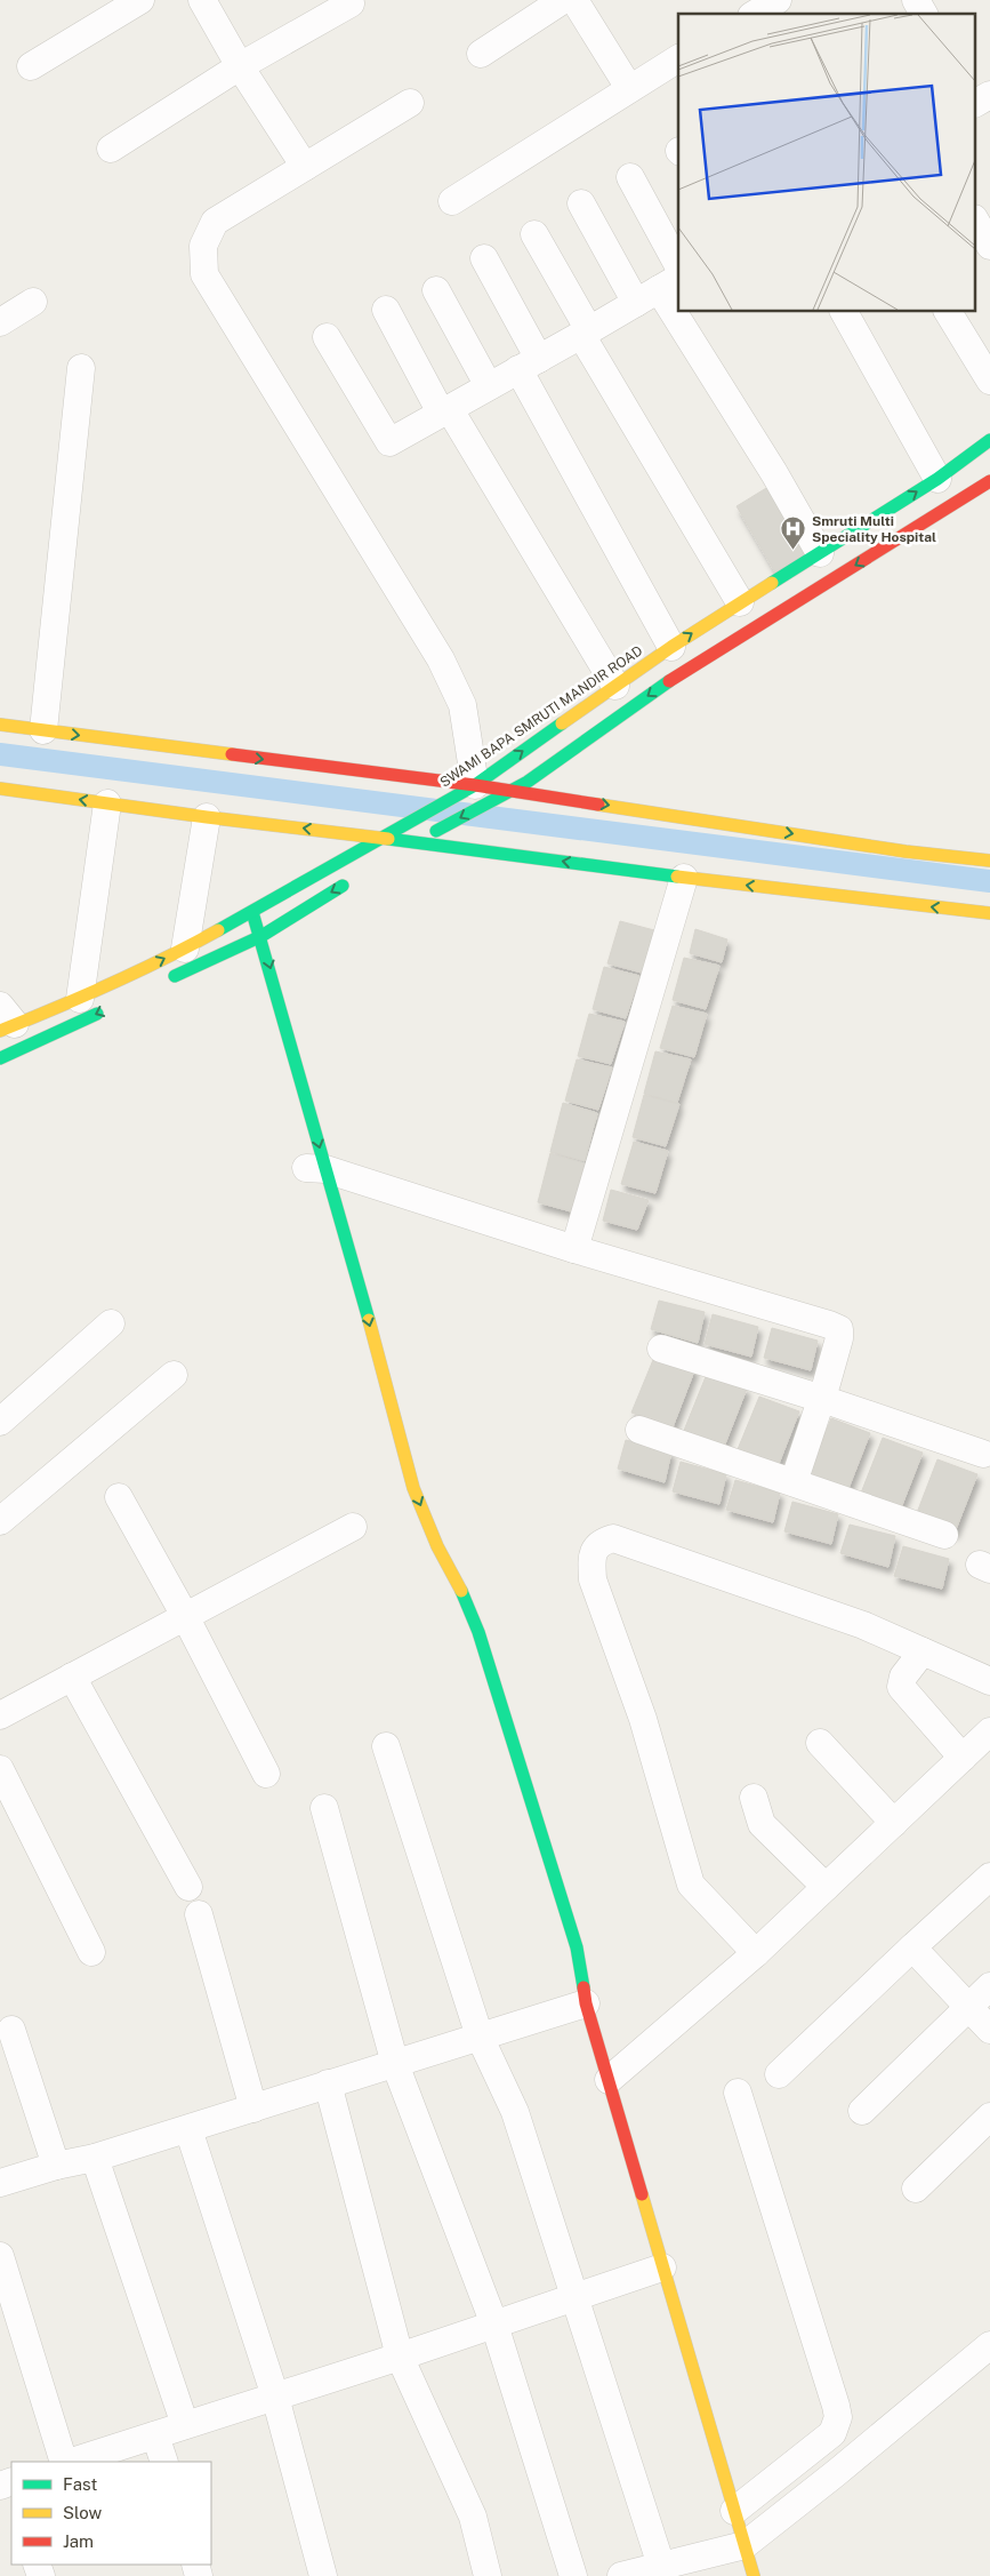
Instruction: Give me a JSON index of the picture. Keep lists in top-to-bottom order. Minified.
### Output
{"streets":{"street":["SWAMI BAPA SMRUTI MANDIR ROAD"]},"places":{"hospital":["Smruti Multi Speciality Hospital"]},"legend":["Fast","Slow","Jam"]}
